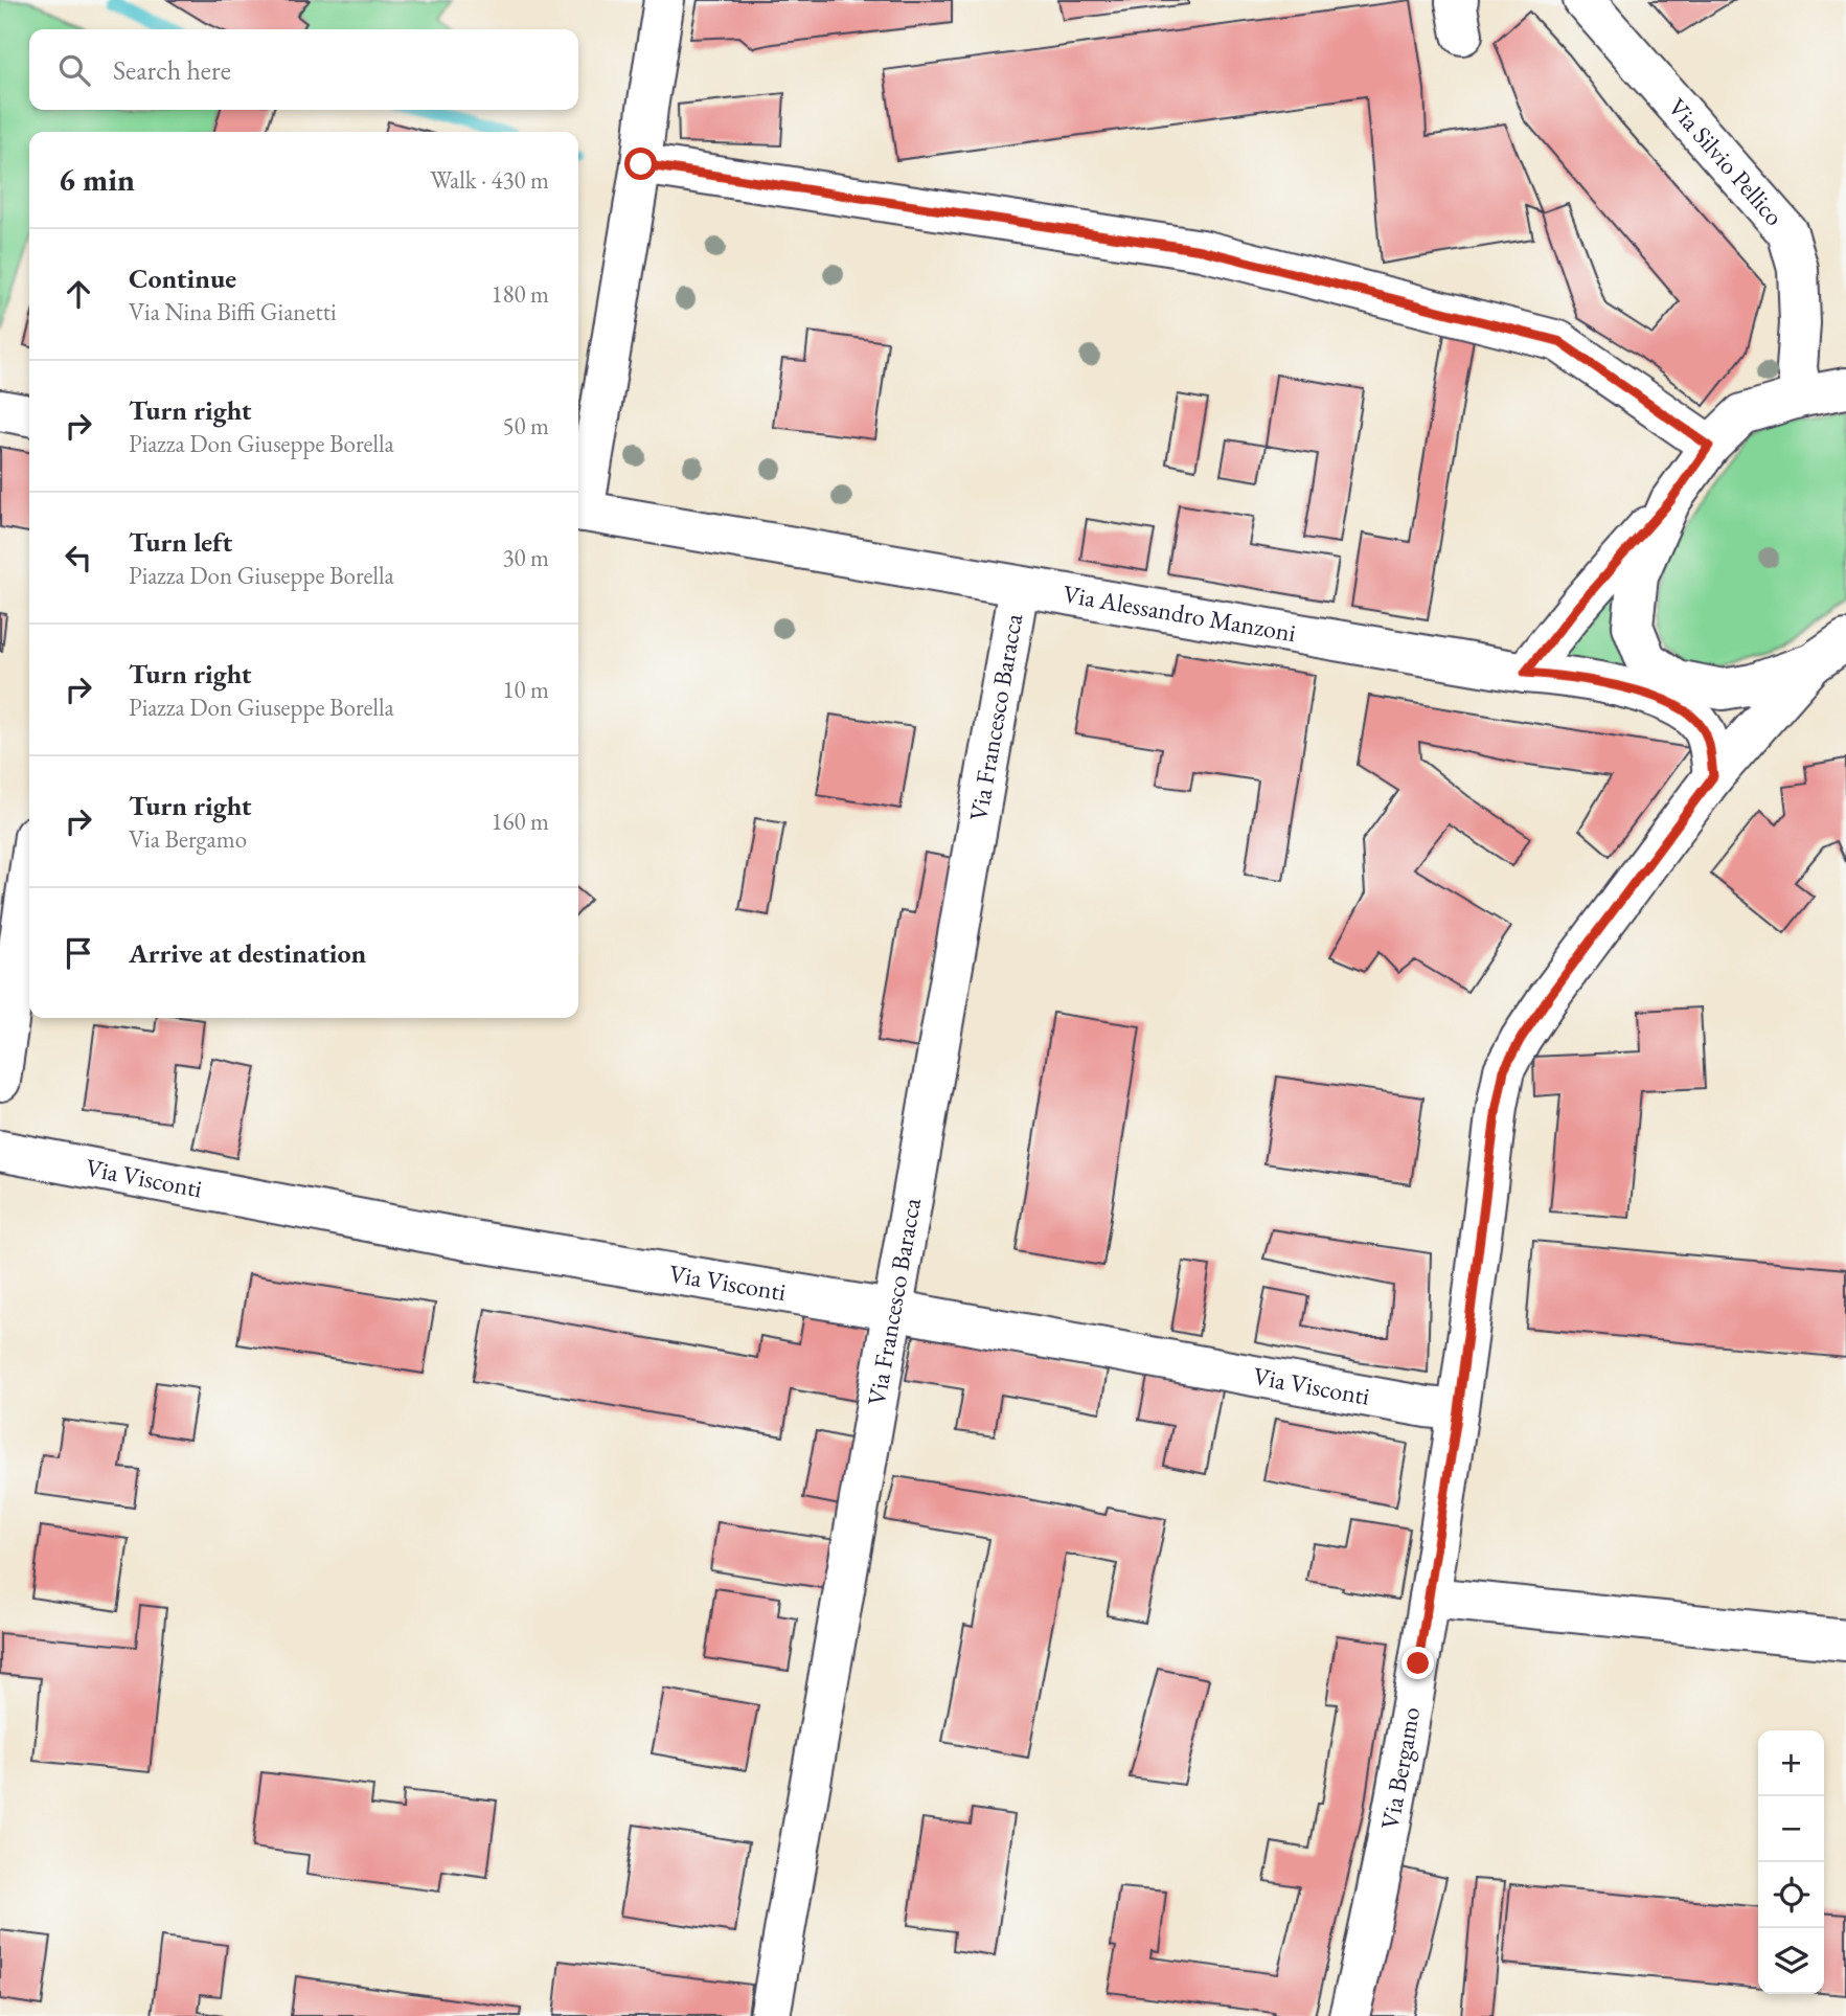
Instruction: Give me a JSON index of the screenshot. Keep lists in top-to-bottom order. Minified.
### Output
{"streets":{"street":["Via Silvio Pellico","Via Alessandro Manzoni","Via Francesco Baracca","Via Visconti","Via Bergamo"]},"crossings":[["Via Alessandro Manzoni","Via Francesco Baracca"],["Via Alessandro Manzoni","Via Bergamo"],["Via Francesco Baracca","Via Visconti"],["Via Visconti","Via Bergamo"]],"page":{"search":"Search here","heading":["6 min","Walk · 430 m"],"list":[["Continue","Via Nina Biffi Gianetti","180 m"],["Turn right","Piazza Don Giuseppe Borella","50 m"],["Turn left","Piazza Don Giuseppe Borella","30 m"],["Turn right","Piazza Don Giuseppe Borella","10 m"],["Turn right","Via Bergamo","160 m"],"Arrive at destination"],"map_buttons":["+","−"]}}
